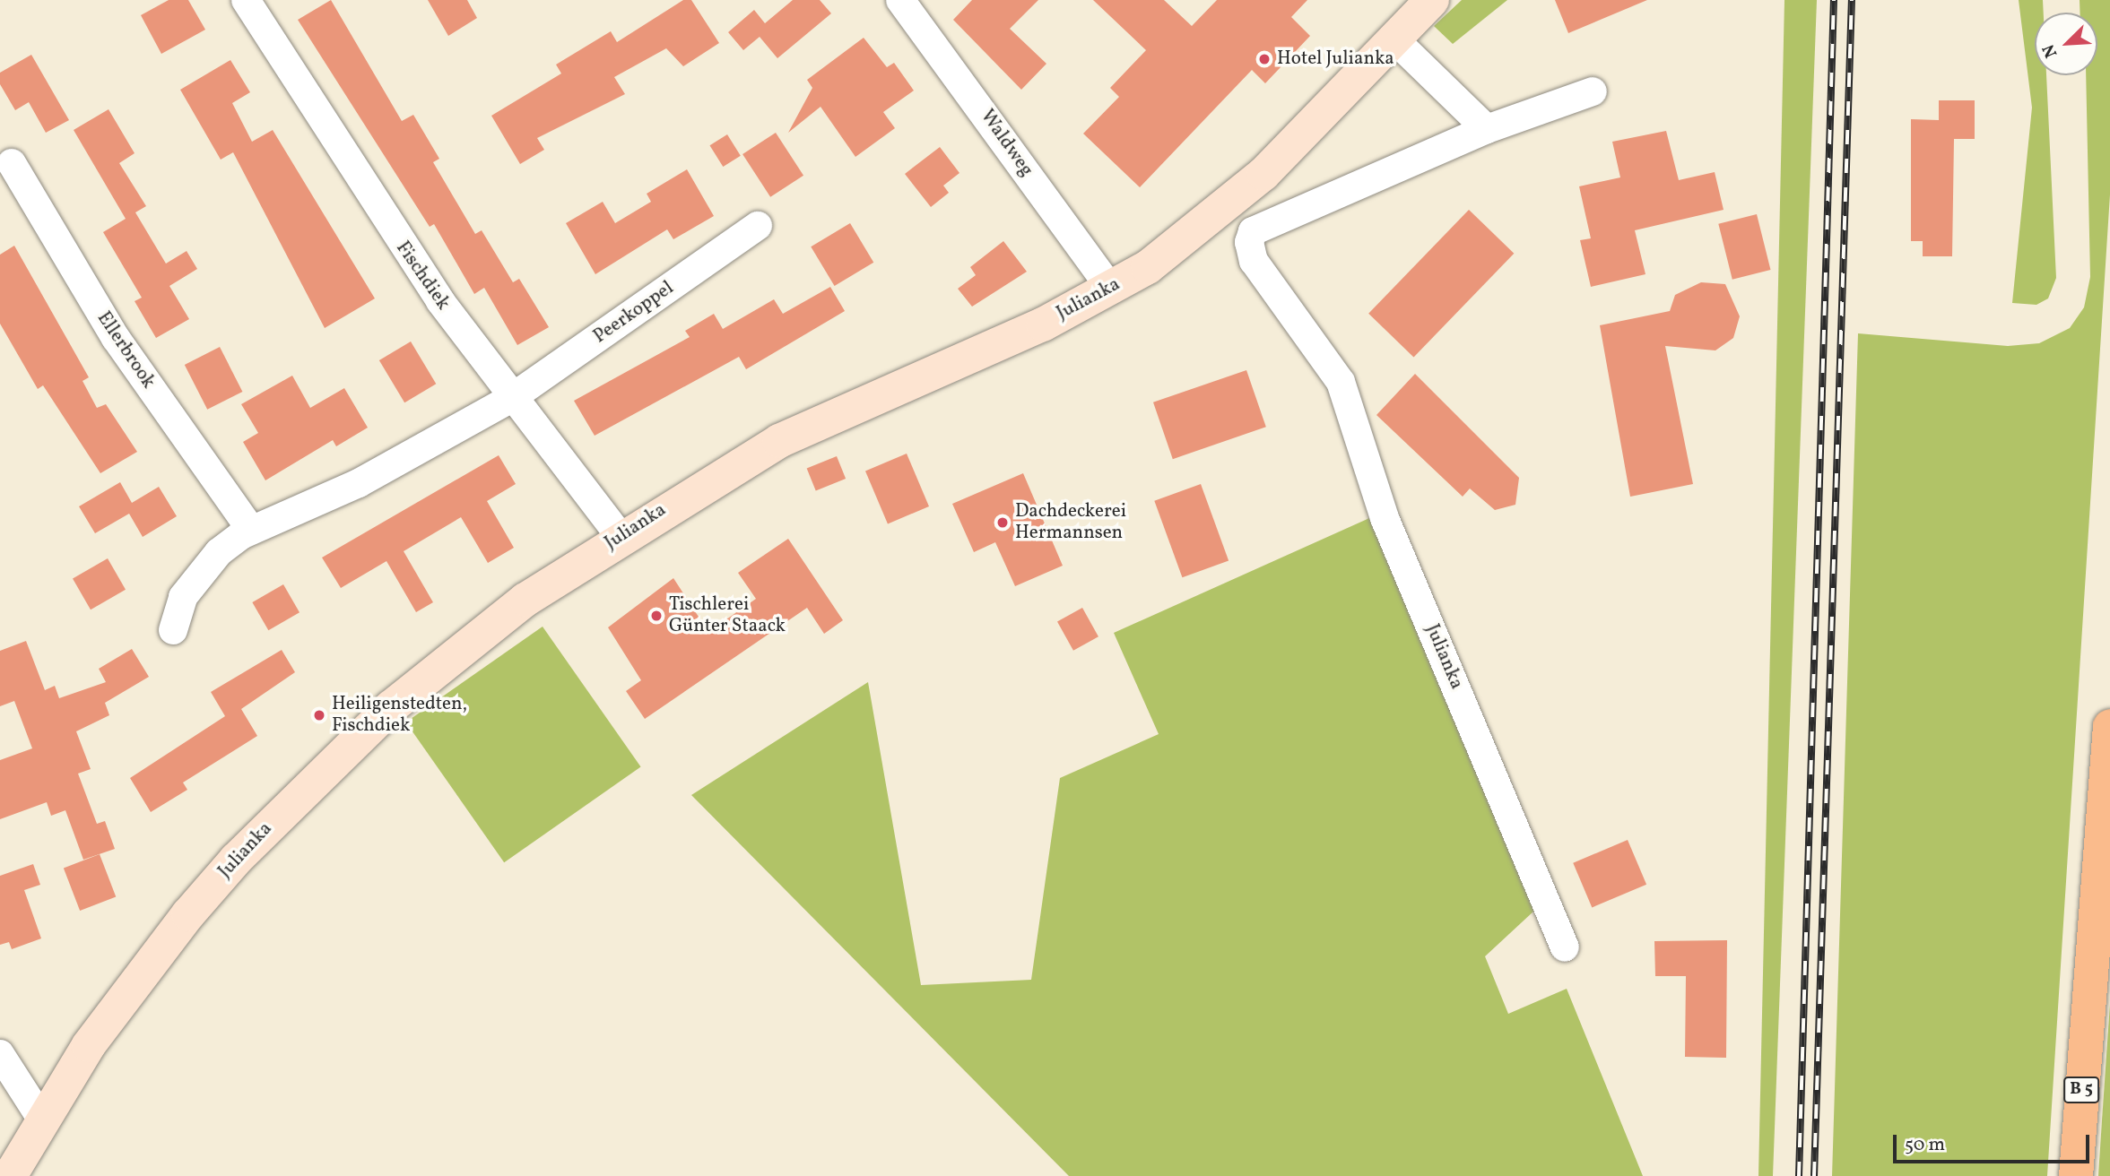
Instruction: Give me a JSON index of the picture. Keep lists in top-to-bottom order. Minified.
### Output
{"streets":{"highway":["B 5"],"street":["Waldweg","Fischdiek","Julianka","Peerkoppel","Ellerbrook"]},"crossings":[["Waldweg","Julianka"],["Fischdiek","Julianka"],["Fischdiek","Peerkoppel"]],"places":["Hotel Julianka","Dachdeckerei Hermannsen","Tischlerei Günter Staack","Heiligenstedten, Fischdiek"],"scale_bar":"50 m","north":"bottom left"}
